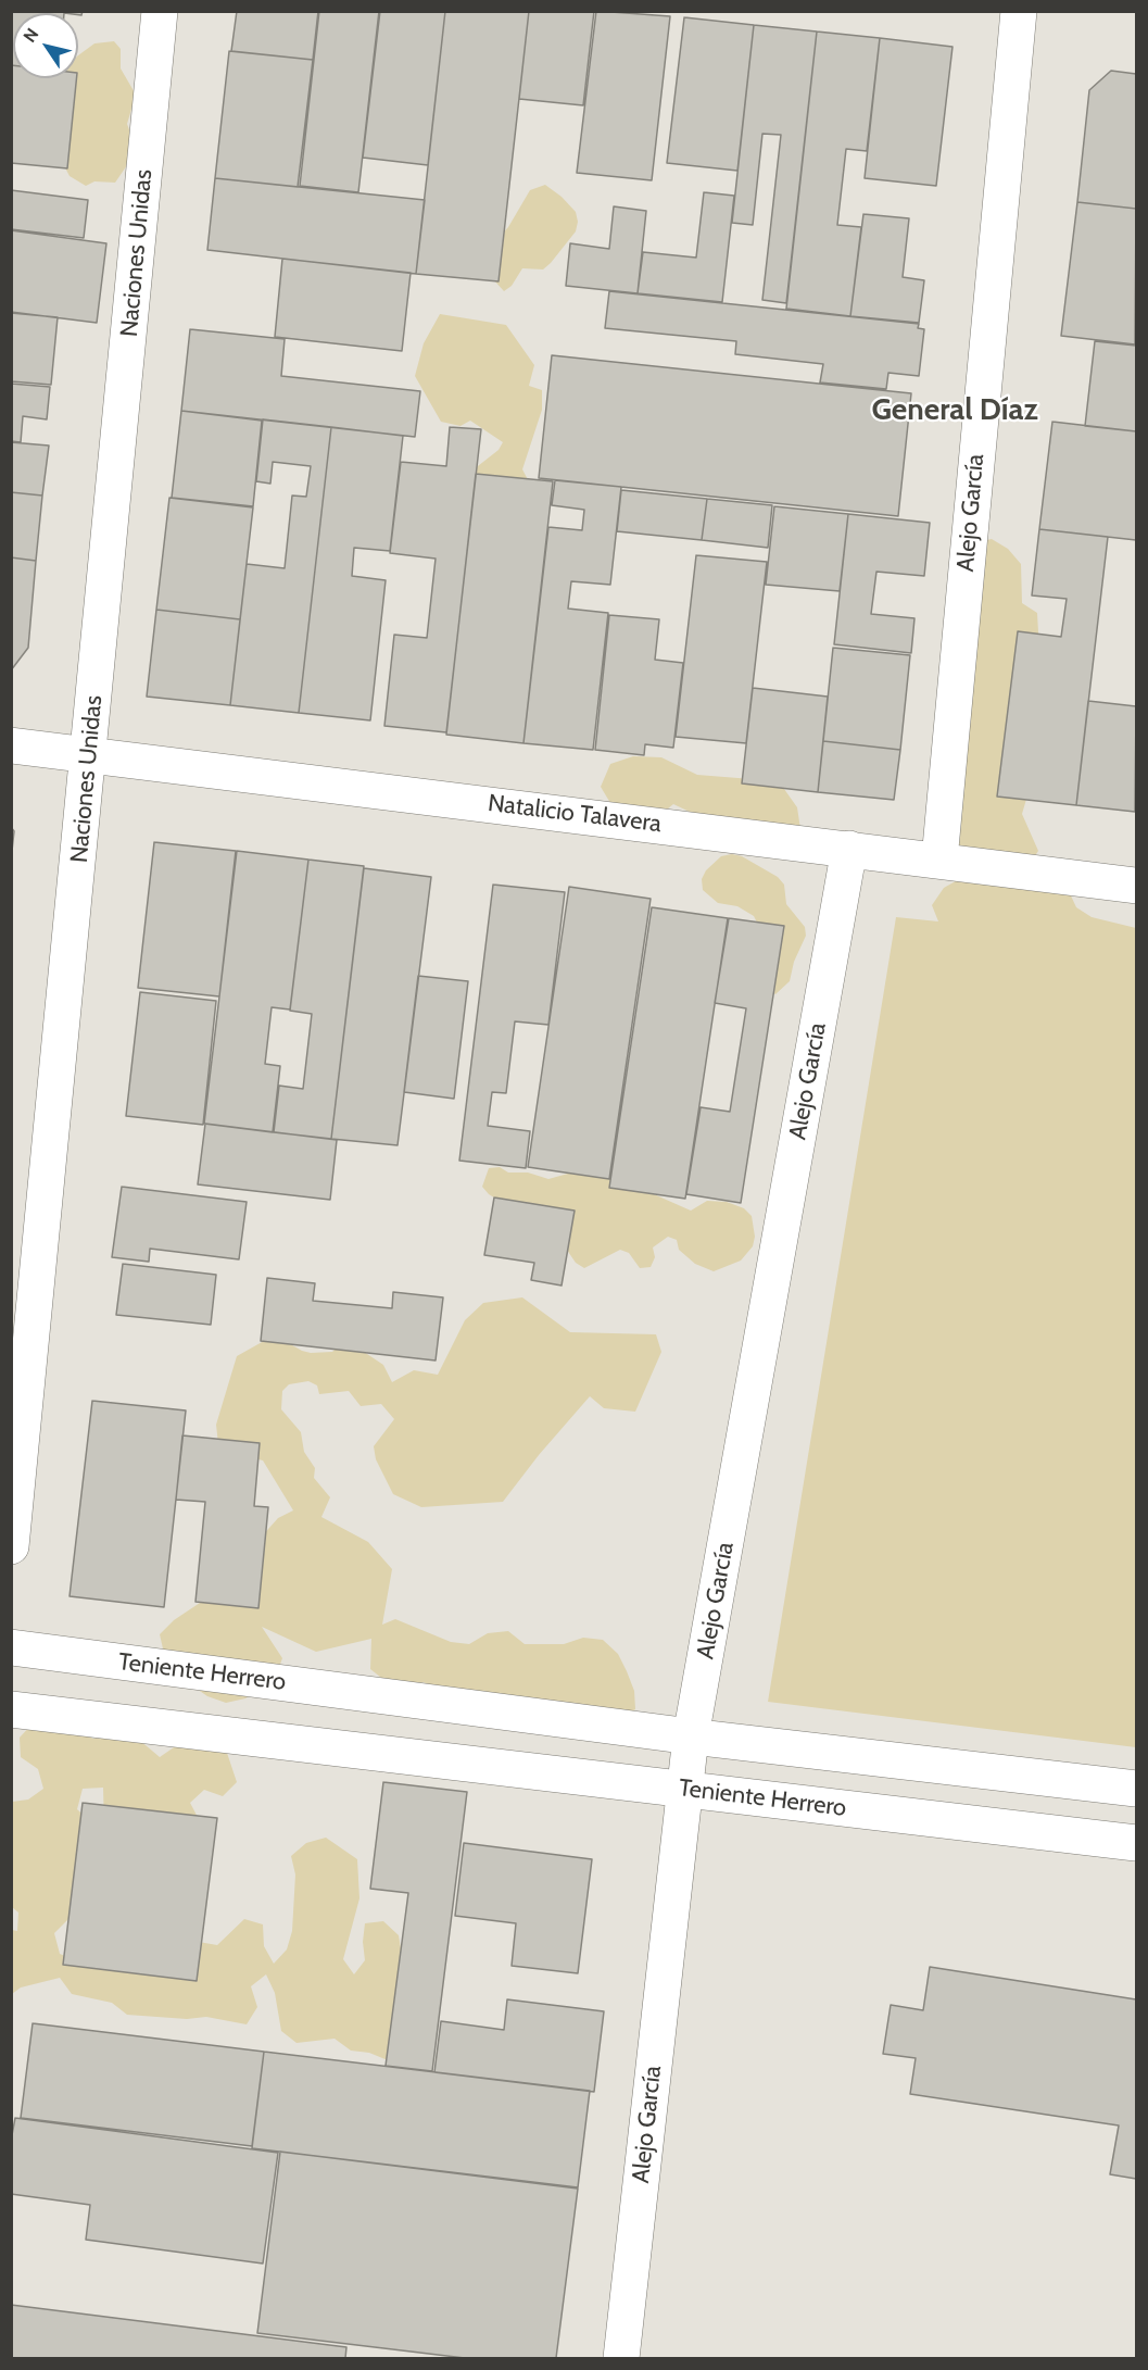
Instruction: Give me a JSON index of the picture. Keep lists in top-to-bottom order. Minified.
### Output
{"streets":{"street":["Naciones Unidas","Alejo García","Natalicio Talavera","Teniente Herrero"]},"crossings":[["Naciones Unidas","Natalicio Talavera"],["Alejo García","Natalicio Talavera"],["Alejo García","Teniente Herrero"]],"districts":["General Díaz"],"north":"top left"}
